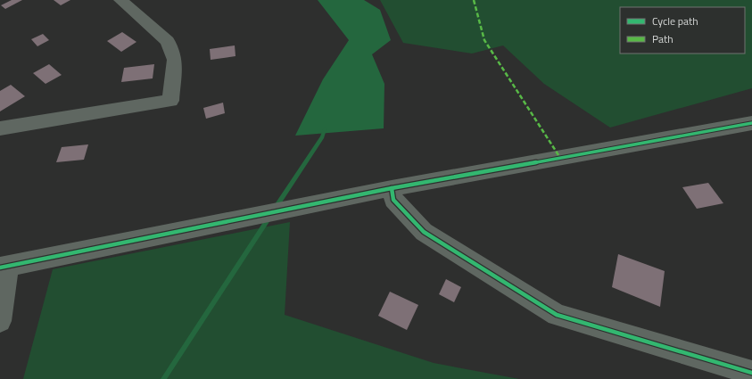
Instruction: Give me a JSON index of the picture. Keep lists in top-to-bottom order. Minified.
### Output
{"legend":["Cycle path","Path"]}
